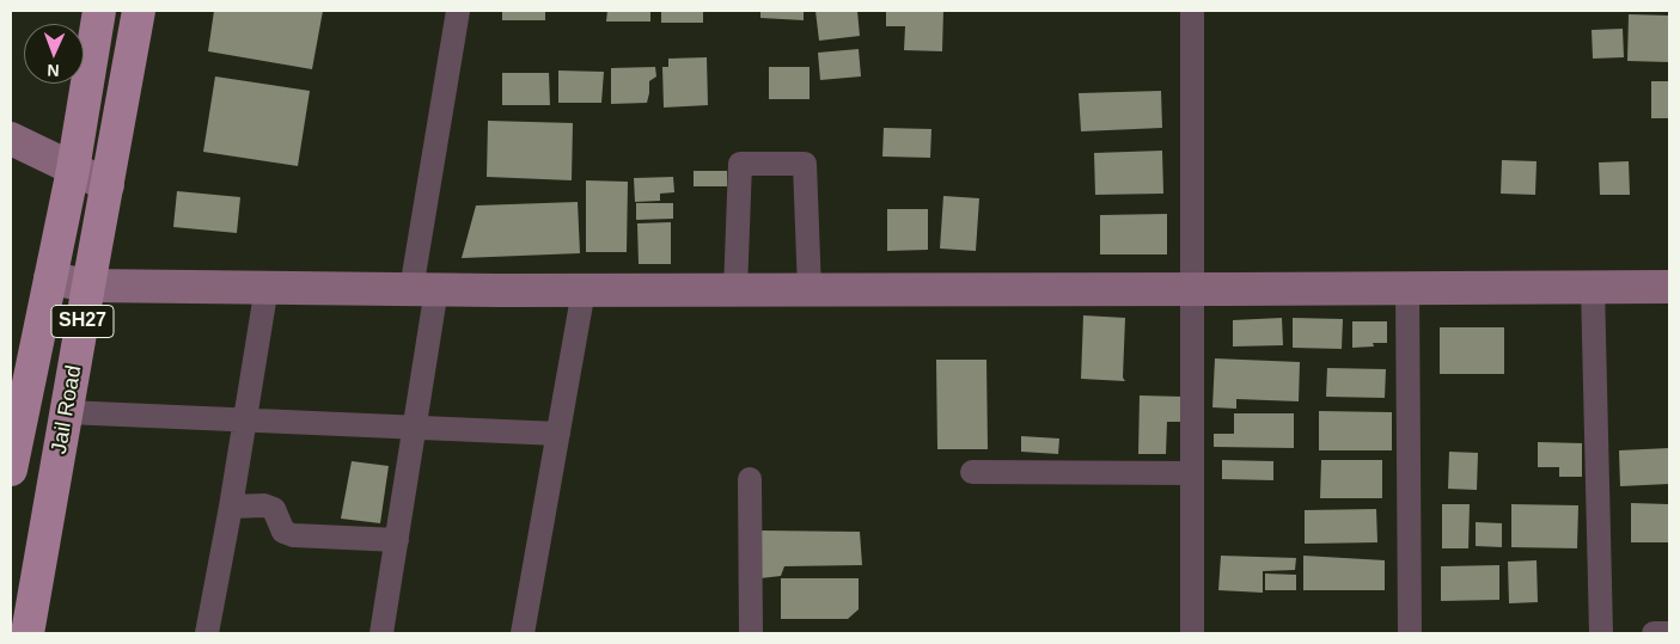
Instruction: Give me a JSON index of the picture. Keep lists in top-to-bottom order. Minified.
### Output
{"streets":{"main road":["SH27","Jail Road"]},"north":"bottom"}
